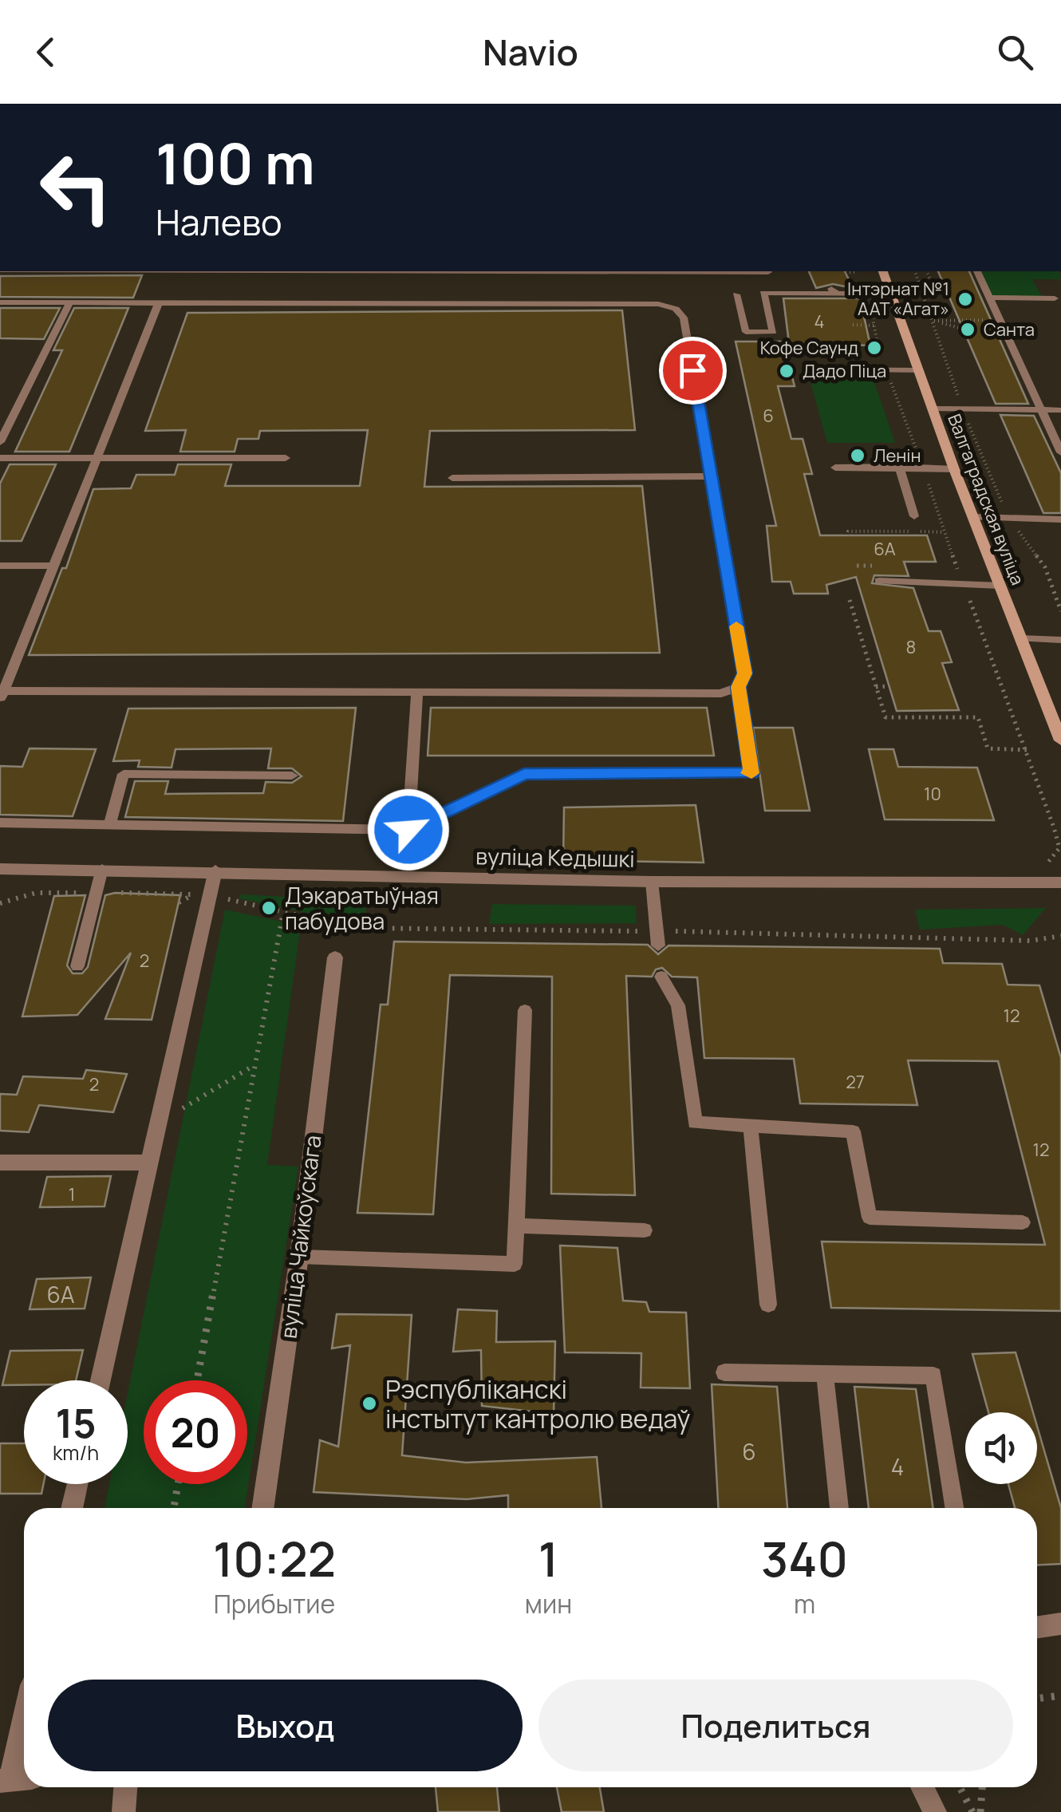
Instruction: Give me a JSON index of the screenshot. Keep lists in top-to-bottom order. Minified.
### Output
{"streets":{"main road":["Валгаградская вуліца"],"street":["вуліца Кедышкі","вуліца Чайкоўскага"]},"places":["Інтэрнат №1 ААТ «Агат»","Санта","Кофе Саунд","Дадо Піца","Ленін","Дэкаратыўная пабудова","Рэспубліканскі інстытут кантролю ведаў"],"house_numbers":["4","6","6А","8","10","2","12","27","2","12","1","6А","6","4"],"page":{"header":"Navio","turn":["100 m","Налево"],"speed":"15 km/h","limit":"20","eta":["10:22","Прибытие","1","мин","340","m"],"buttons":["Выход","Поделиться"]}}
